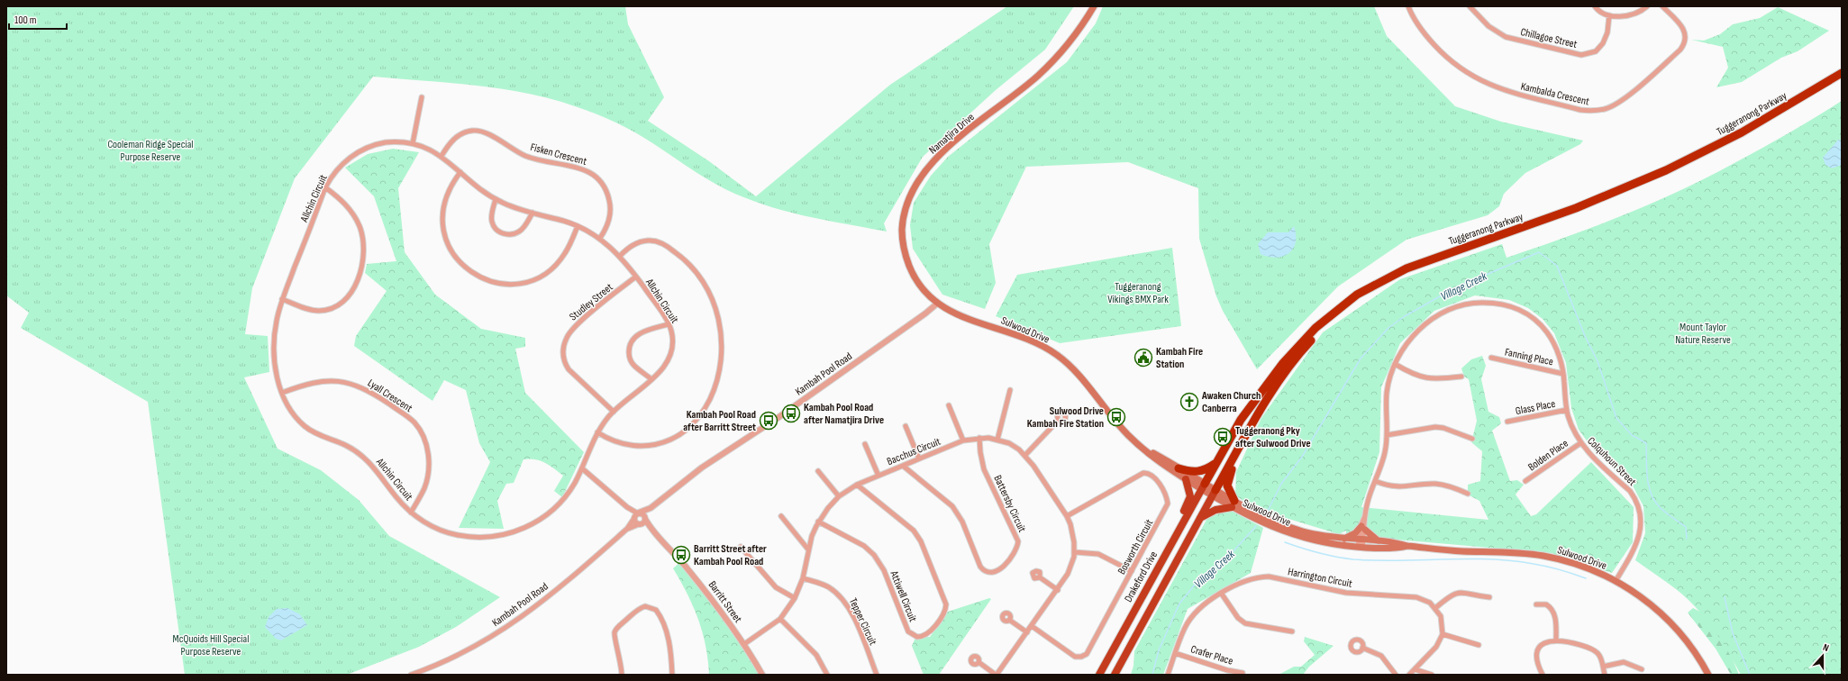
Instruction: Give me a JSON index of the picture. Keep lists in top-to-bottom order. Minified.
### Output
{"streets":{"highway":["Tuggeranong Parkway","Drakeford Drive"],"main road":["Namatjira Drive","Sulwood Drive"],"street":["Chillagoe Street","Kambalda Crescent","Fisken Crescent","Allchin Circuit","Studley Street","Fanning Place","Kambah Pool Road","Lyall Crescent","Glass Place","Bacchus Circuit","Bolden Place","Colquhoun Street","Battersby Circuit","Bosworth Circuit","Harrington Circuit","Attiwell Circuit","Barritt Street","Tepper Circuit","Crafer Place"]},"crossings":[["Tuggeranong Parkway","Sulwood Drive"],["Tuggeranong Parkway","Drakeford Drive"],["Namatjira Drive","Sulwood Drive"],["Namatjira Drive","Kambah Pool Road"],["Fisken Crescent","Allchin Circuit"],["Allchin Circuit","Studley Street"],["Allchin Circuit","Lyall Crescent"],["Sulwood Drive","Kambah Pool Road"],["Sulwood Drive","Colquhoun Street"],["Sulwood Drive","Drakeford Drive"],["Fanning Place","Colquhoun Street"],["Kambah Pool Road","Barritt Street"],["Glass Place","Colquhoun Street"],["Bacchus Circuit","Battersby Circuit"],["Bacchus Circuit","Bosworth Circuit"],["Bacchus Circuit","Attiwell Circuit"],["Bacchus Circuit","Barritt Street"],["Bacchus Circuit","Tepper Circuit"],["Bolden Place","Colquhoun Street"],["Harrington Circuit","Crafer Place"]],"water":["Village Creek"],"parks":["Cooleman Ridge Special Purpose Reserve","Tuggeranong Vikings BMX Park","Mount Taylor Nature Reserve","McQuoids Hill Special Purpose Reserve"],"places":{"public building":["Kambah Fire Station"],"church":["Awaken Church Canberra"],"bus stop":["Kambah Pool Road after Namatjira Drive","Sulwood Drive Kambah Fire Station","Kambah Pool Road after Barritt Street","Tuggeranong Pky after Sulwood Drive","Barritt Street after Kambah Pool Road"]},"scale_bar":"100 m","north":"top"}
